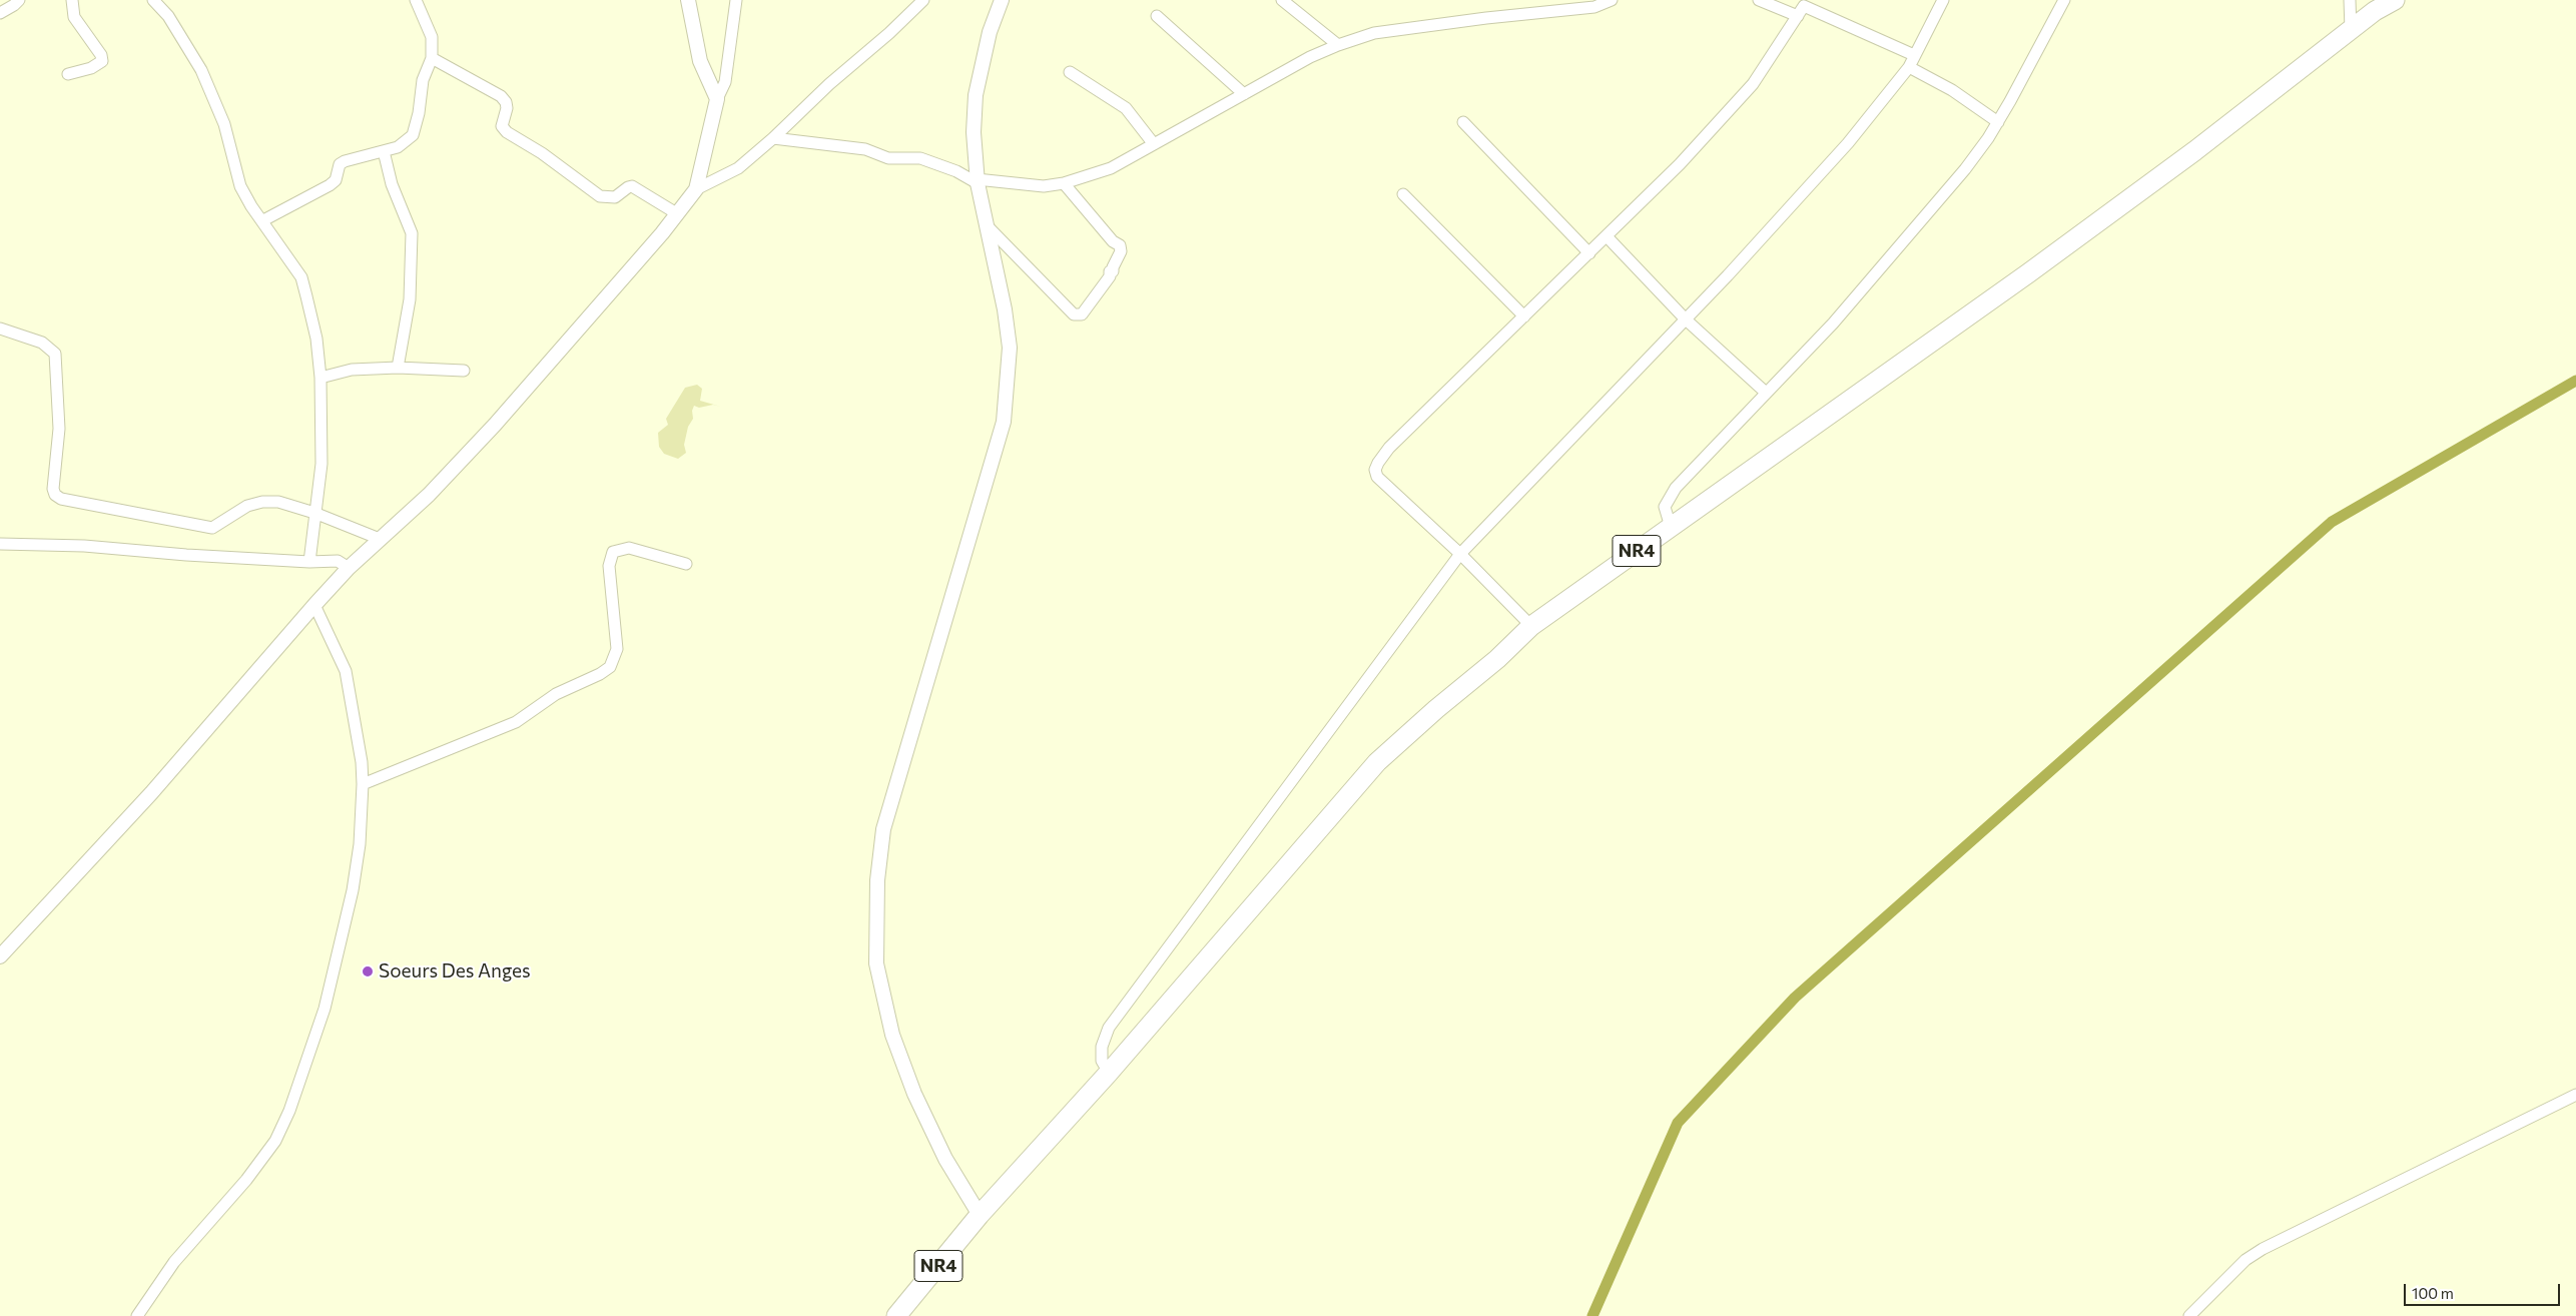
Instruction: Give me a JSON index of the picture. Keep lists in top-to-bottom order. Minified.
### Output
{"streets":{"highway":["NR4"]},"places":["Soeurs Des Anges"],"scale_bar":"100 m"}
